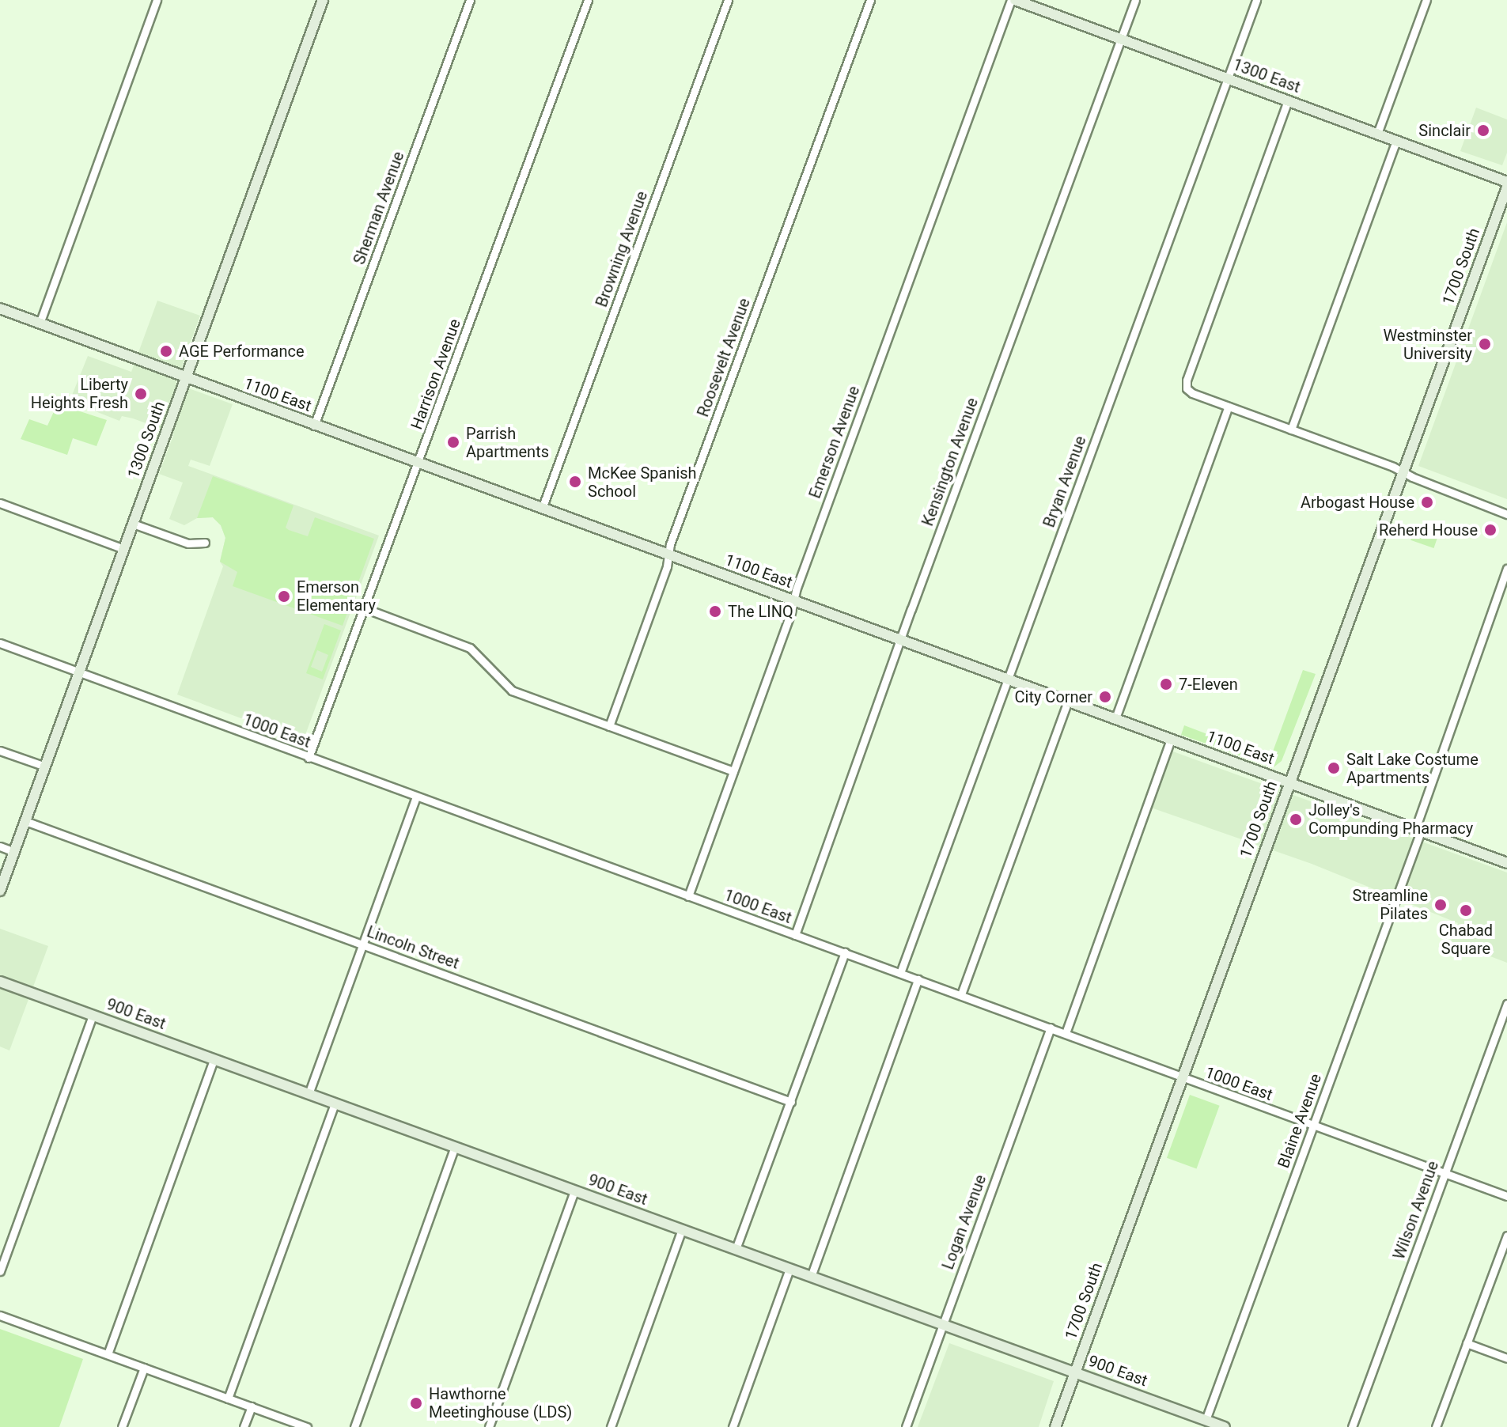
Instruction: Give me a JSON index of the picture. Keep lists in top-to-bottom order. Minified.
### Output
{"streets":{"street":["1300 East","Sherman Avenue","Browning Avenue","1700 South","Roosevelt Avenue","Harrison Avenue","1100 East","1300 South","Emerson Avenue","Kensington Avenue","Bryan Avenue","1000 East","Lincoln Street","900 East","Blaine Avenue","Wilson Avenue","Logan Avenue"]},"crossings":[["1300 East","Emerson Avenue"],["1300 East","Kensington Avenue"],["1300 East","Bryan Avenue"],["Sherman Avenue","1100 East"],["Browning Avenue","1100 East"],["1700 South","1100 East"],["1700 South","1000 East"],["1700 South","900 East"],["Roosevelt Avenue","1100 East"],["Harrison Avenue","1100 East"],["Harrison Avenue","1000 East"],["1100 East","1300 South"],["1100 East","Emerson Avenue"],["1100 East","Kensington Avenue"],["1100 East","Bryan Avenue"],["1100 East","Blaine Avenue"],["1300 South","1000 East"],["1300 South","Lincoln Street"],["Emerson Avenue","1000 East"],["Kensington Avenue","1000 East"],["Bryan Avenue","1000 East"],["1000 East","Blaine Avenue"],["1000 East","Wilson Avenue"],["1000 East","Logan Avenue"],["900 East","Blaine Avenue"],["900 East","Logan Avenue"]],"places":["Sinclair","Westminster University","AGE Performance","Liberty Heights Fresh","Parrish Apartments","McKee Spanish School","Arbogast House","Reherd House","Emerson Elementary","The LINQ","7-Eleven","City Corner","Salt Lake Costume Apartments","Jolley's Compunding Pharmacy","Streamline Pilates","Chabad Square","Hawthorne Meetinghouse (LDS)"]}
